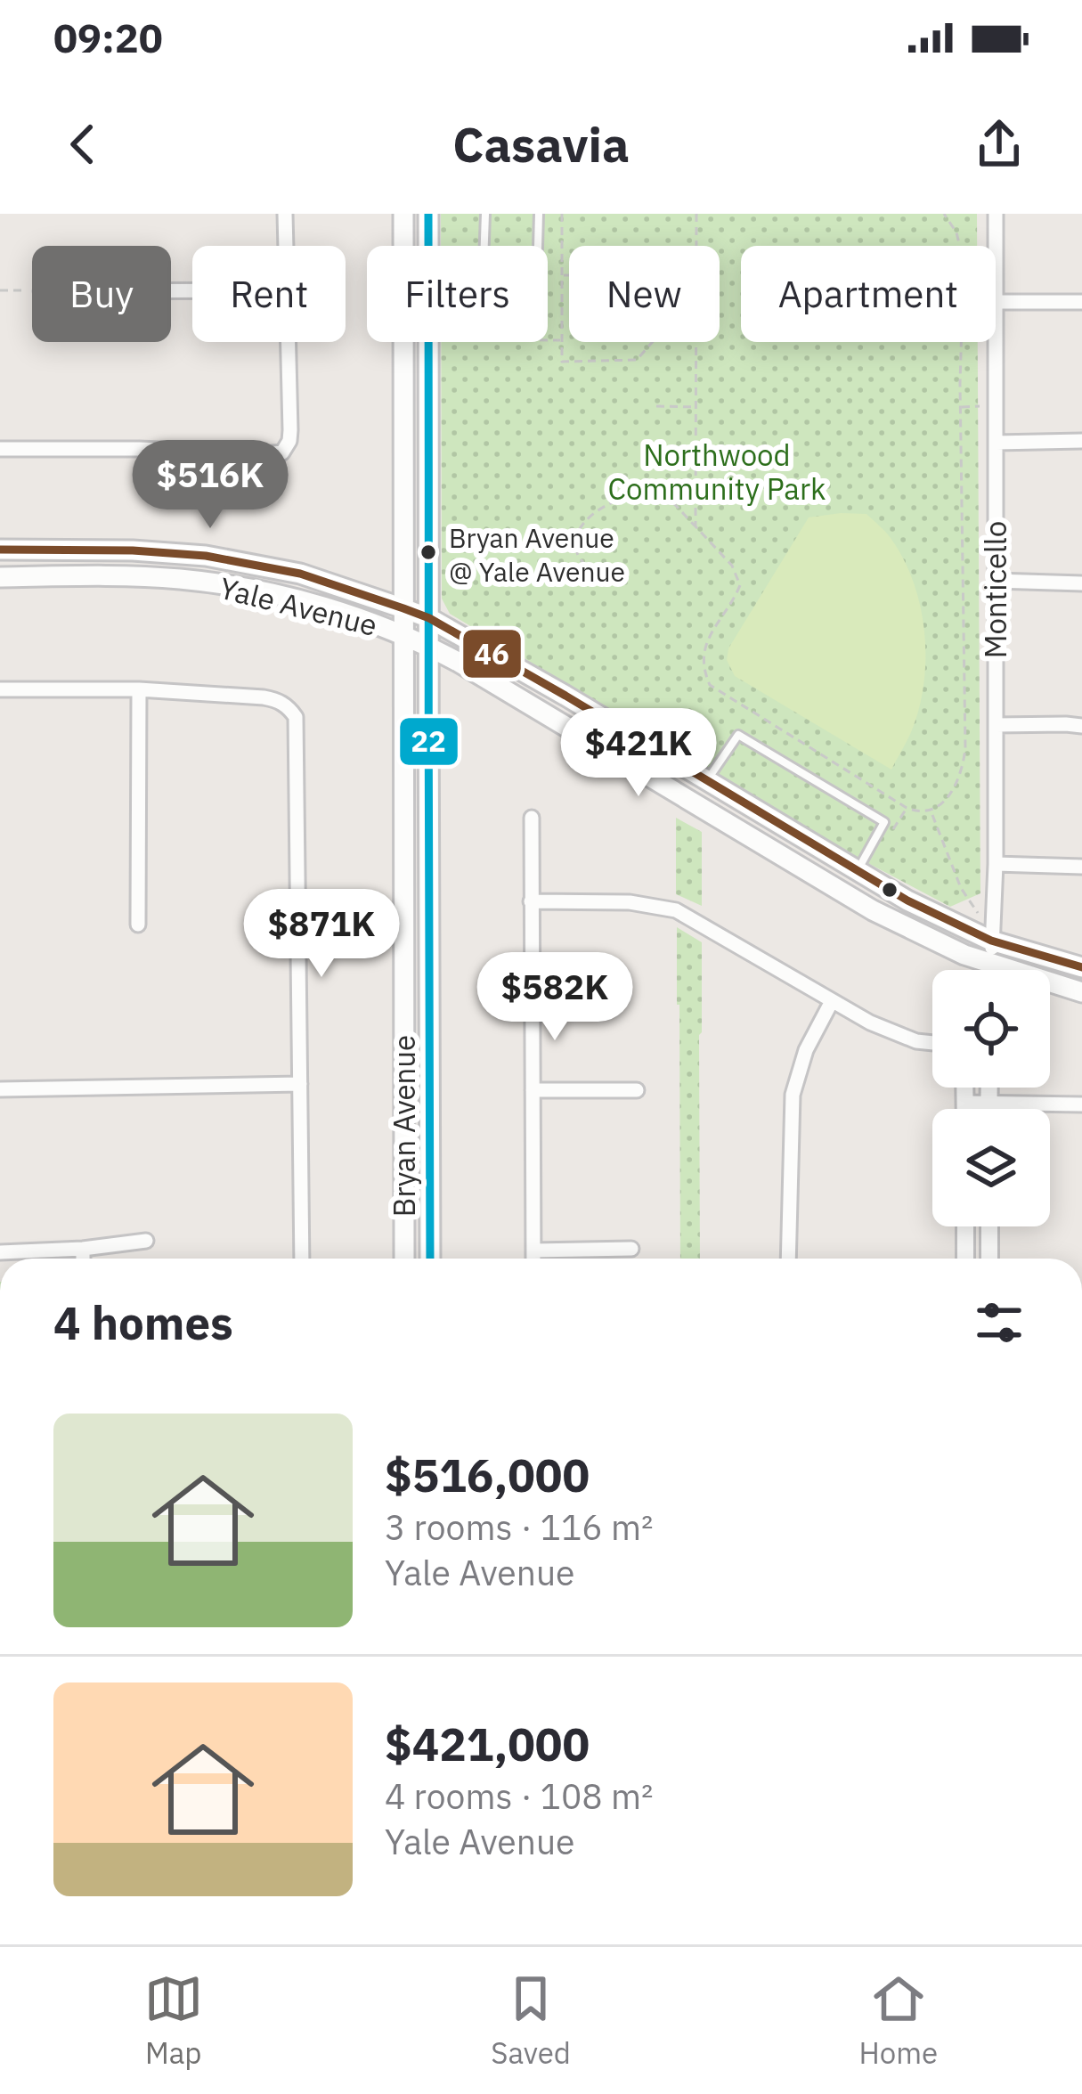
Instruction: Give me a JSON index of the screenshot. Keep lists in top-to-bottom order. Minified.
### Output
{"streets":{"main road":["Yale Avenue","Bryan Avenue"],"street":["Monticello"]},"crossings":[["Monticello","Yale Avenue"],["Yale Avenue","Bryan Avenue"]],"parks":["Northwood Community Park"],"places":["Bryan Avenue @ Yale Avenue"],"lines":["transit line 22","transit line 46"],"page":{"status":"09:20","header":"Casavia","chip":["Buy","Rent","Filters","New","Apartment"],"price":["$516K","$421K","$871K","$582K"],"heading":"4 homes","list":[{"name":"$516,000","note":"3 rooms · 116 m² · Yale Avenue"},{"name":"$421,000","note":"4 rooms · 108 m² · Yale Avenue"}],"tabs":["Map","Saved","Home"]}}
